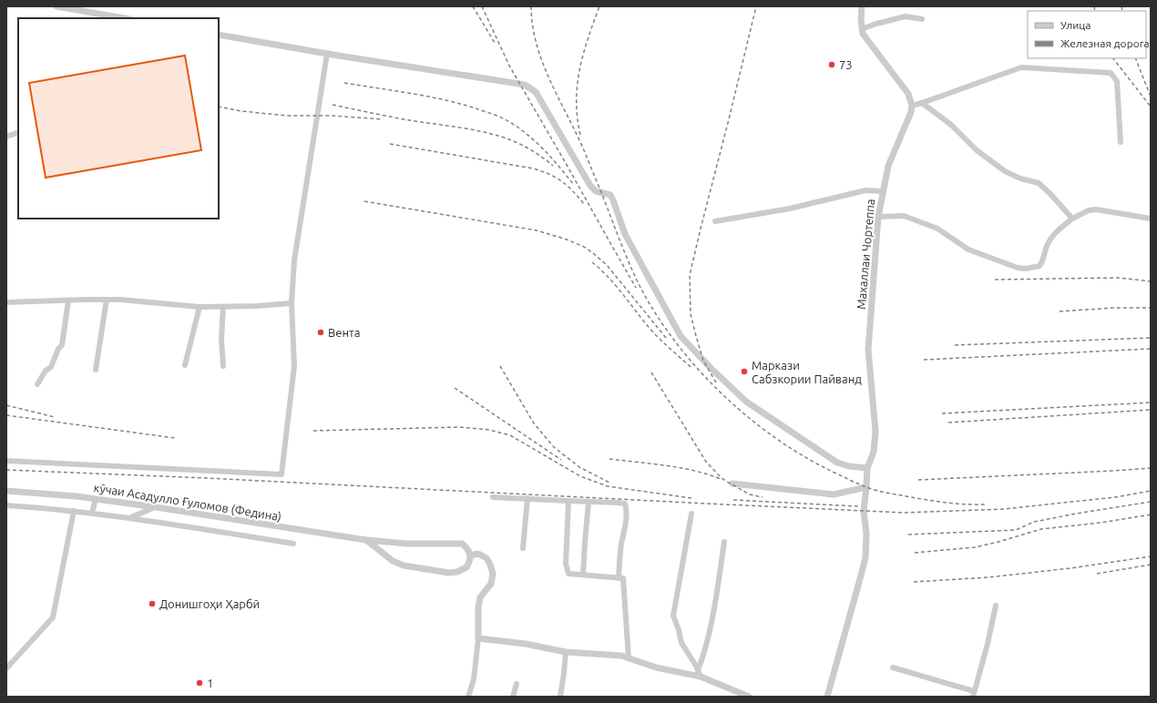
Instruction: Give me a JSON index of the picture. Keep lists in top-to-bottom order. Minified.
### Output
{"streets":{"street":["Махаллаи Чортеппа","кӯчаи Асадулло Ғуломов (Федина)"]},"places":["73","Вента","Маркази Сабзкории Пайванд","Донишгоҳи Ҳарбӣ","1"],"legend":["Улица","Железная дорога"]}
